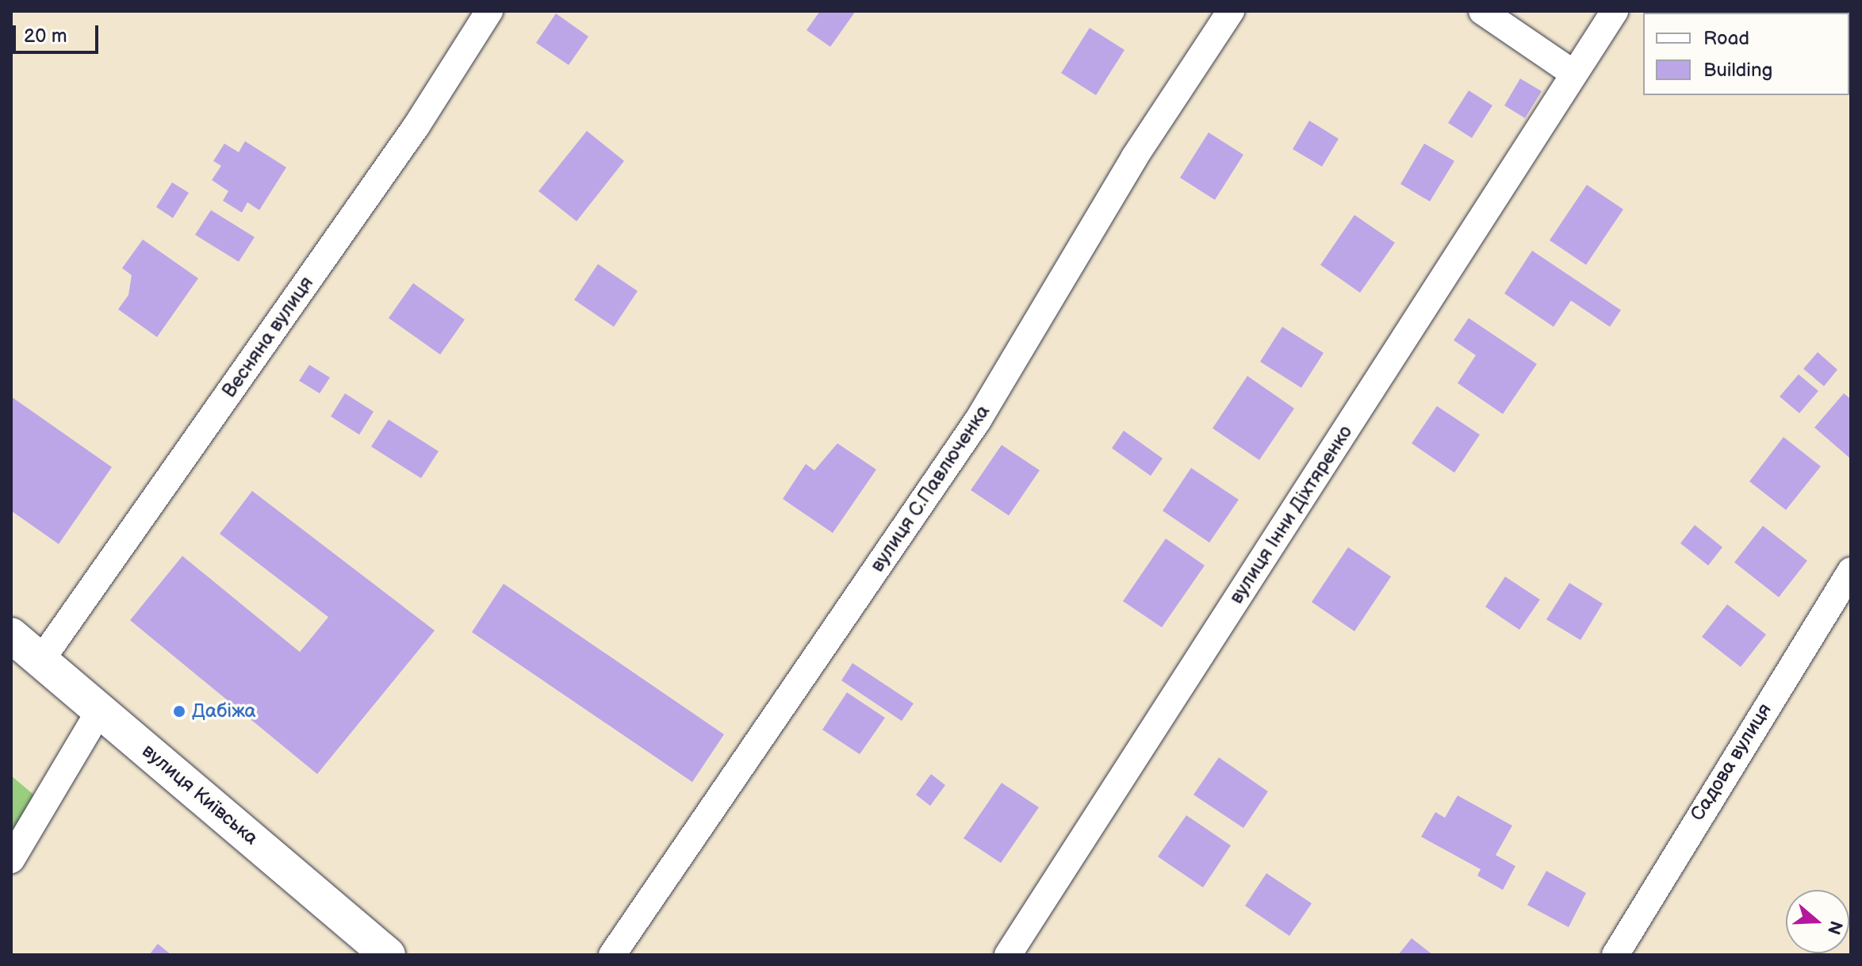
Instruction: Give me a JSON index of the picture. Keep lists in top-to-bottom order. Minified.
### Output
{"streets":{"street":["Весняна вулиця","вулиця С.Павлюченка","вулиця Інни Діхтяренко","Садова вулиця","вулиця Київська"]},"crossings":[["Весняна вулиця","вулиця Київська"]],"places":["Дабіжа"],"legend":["Road","Building"],"scale_bar":"20 m","north":"right"}
